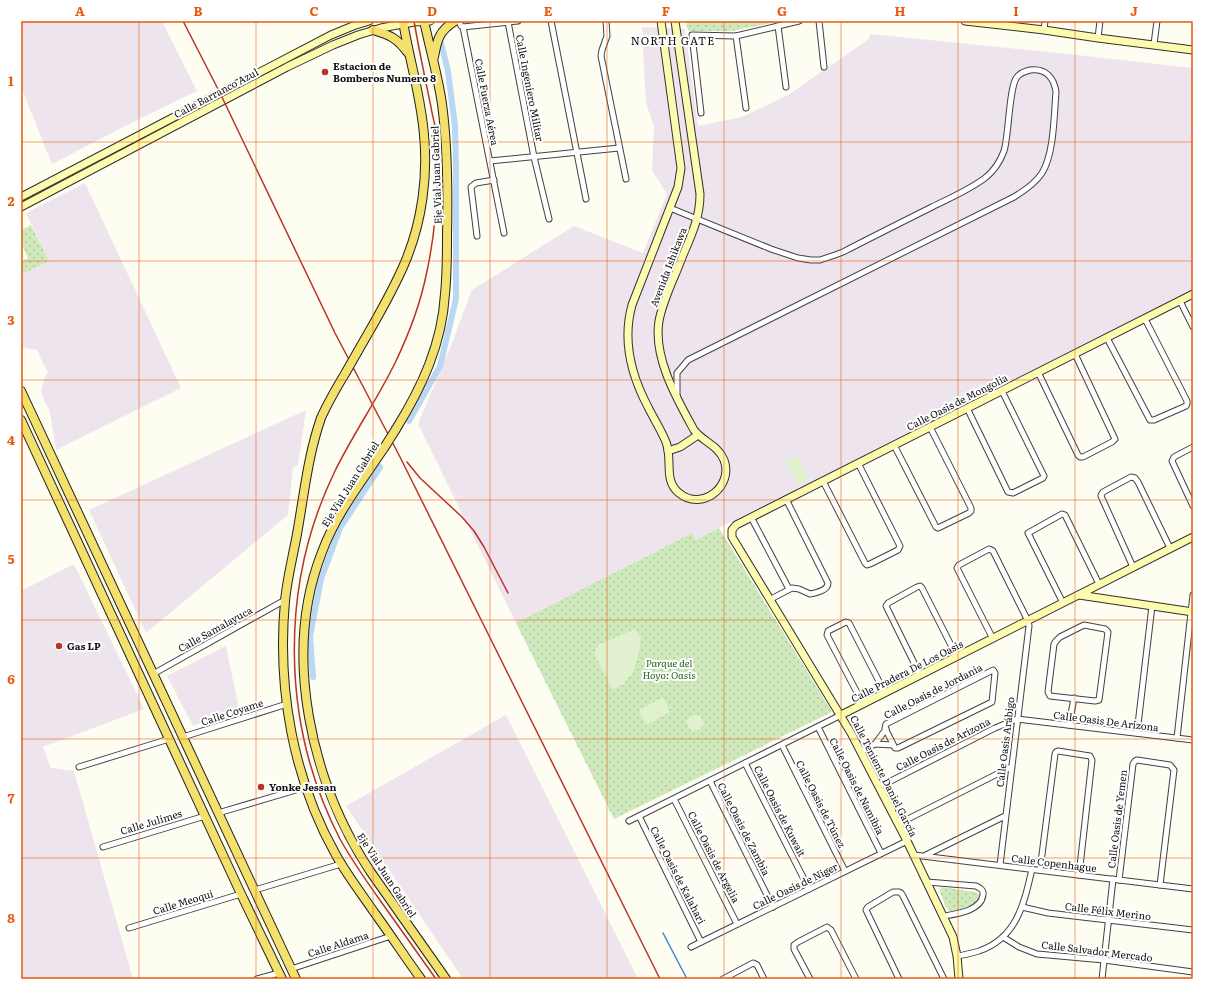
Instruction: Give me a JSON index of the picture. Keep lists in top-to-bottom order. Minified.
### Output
{"streets":{"main road":["Eje Vial Juan Gabriel"],"street":["Calle Ingeniero Militar","Calle Barranco Azul","Calle Fuerza Aérea","Avenida Ishikawa","Calle Oasis de Mongolia","Calle Samalayuca","Calle Pradera De Los Oasis","Calle Oasis de Jordania","Calle Coyame","Calle Oasis De Arizona","Calle Oasis Arábigo","Calle Oasis de Arizona","Calle Teniente Daniel García","Calle Oasis de Namibia","Calle Oasis de Túnez","Calle Oasis de Kuwait","Calle Oasis de Yemen","Calle Julimes","Calle Oasis de Zambia","Calle Oasis de Argelia","Calle Copenhague","Calle Oasis de Kalahari","Calle Oasis de Niger","Calle Meoqui","Calle Félix Merino","Calle Aldama","Calle Salvador Mercado"]},"crossings":[["Calle Barranco Azul","Eje Vial Juan Gabriel"],["Eje Vial Juan Gabriel","Calle Samalayuca"],["Eje Vial Juan Gabriel","Calle Coyame"],["Eje Vial Juan Gabriel","Calle Aldama"],["Calle Oasis de Mongolia","Calle Teniente Daniel García"],["Calle Pradera De Los Oasis","Calle Oasis Arábigo"],["Calle Pradera De Los Oasis","Calle Teniente Daniel García"],["Calle Pradera De Los Oasis","Calle Oasis de Namibia"],["Calle Pradera De Los Oasis","Calle Oasis de Túnez"],["Calle Pradera De Los Oasis","Calle Oasis de Kuwait"],["Calle Pradera De Los Oasis","Calle Oasis de Zambia"],["Calle Pradera De Los Oasis","Calle Oasis de Argelia"],["Calle Pradera De Los Oasis","Calle Oasis de Kalahari"],["Calle Oasis de Jordania","Calle Teniente Daniel García"],["Calle Oasis De Arizona","Calle Oasis Arábigo"],["Calle Oasis De Arizona","Calle Oasis de Arizona"],["Calle Oasis Arábigo","Calle Oasis de Arizona"],["Calle Oasis Arábigo","Calle Copenhague"],["Calle Oasis de Arizona","Calle Teniente Daniel García"],["Calle Teniente Daniel García","Calle Copenhague"],["Calle Teniente Daniel García","Calle Oasis de Niger"],["Calle Oasis de Namibia","Calle Oasis de Niger"],["Calle Oasis de Túnez","Calle Oasis de Niger"],["Calle Oasis de Kuwait","Calle Oasis de Niger"],["Calle Oasis de Yemen","Calle Copenhague"],["Calle Oasis de Zambia","Calle Oasis de Niger"],["Calle Oasis de Argelia","Calle Oasis de Niger"],["Calle Oasis de Kalahari","Calle Oasis de Niger"]],"districts":["NORTH GATE"],"parks":["Parque del Hoyo: Oasis"],"places":["Estacion de Bomberos Numero 8","Gas LP","Yonke Jessan"],"grid":{"columns":["A","B","C","D","E","F","G","H","I","J"],"rows":["1","2","3","4","5","6","7","8"]}}
